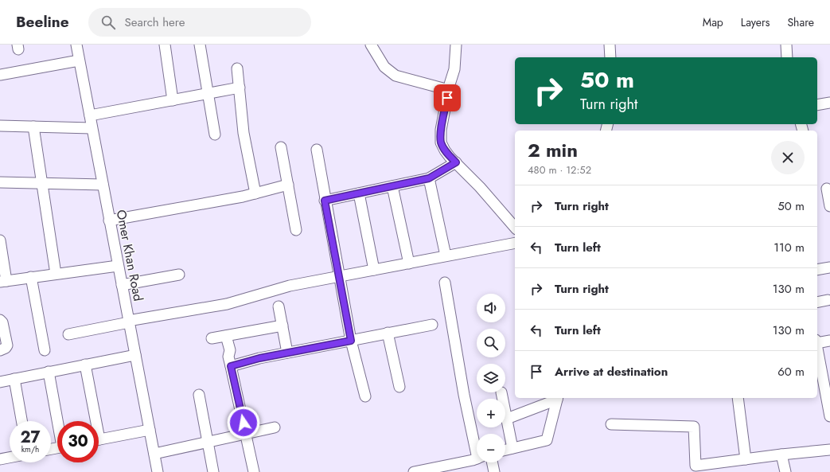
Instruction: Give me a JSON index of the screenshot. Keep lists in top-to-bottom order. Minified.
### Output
{"streets":{"street":["Omer Khan Road"]},"page":{"header":"Beeline","search":"Search here","nav":["Map","Layers","Share"],"turn":["50 m","Turn right"],"heading":["2 min","480 m · 12:52"],"list":[{"name":"Turn right","value":"50 m"},{"name":"Turn left","value":"110 m"},{"name":"Turn right","value":"130 m"},{"name":"Turn left","value":"130 m"},{"name":"Arrive at destination","value":"60 m"}],"map_buttons":["+","−"],"speed":"27 km/h","limit":"30"}}
